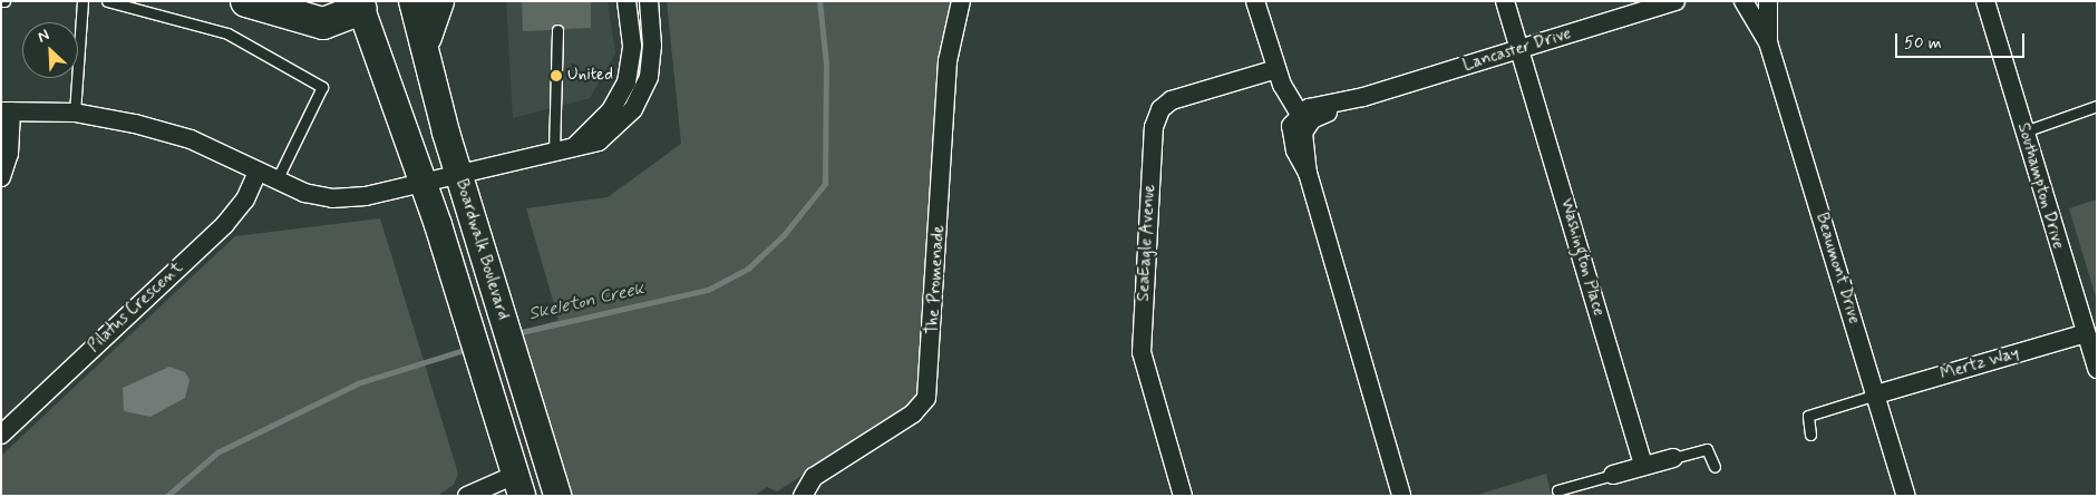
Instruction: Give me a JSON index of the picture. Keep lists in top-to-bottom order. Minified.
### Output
{"streets":{"main road":["Boardwalk Boulevard"],"street":["Lancaster Drive","Southampton Drive","SeaEagle Avenue","Washington Place","Beaumont Drive","The Promenade","Pilatus Crescent","Mertz Way"]},"crossings":[["Lancaster Drive","Washington Place"],["Southampton Drive","Mertz Way"],["Beaumont Drive","Mertz Way"]],"water":["Skeleton Creek"],"places":["United"],"scale_bar":"50 m","north":"top left"}
